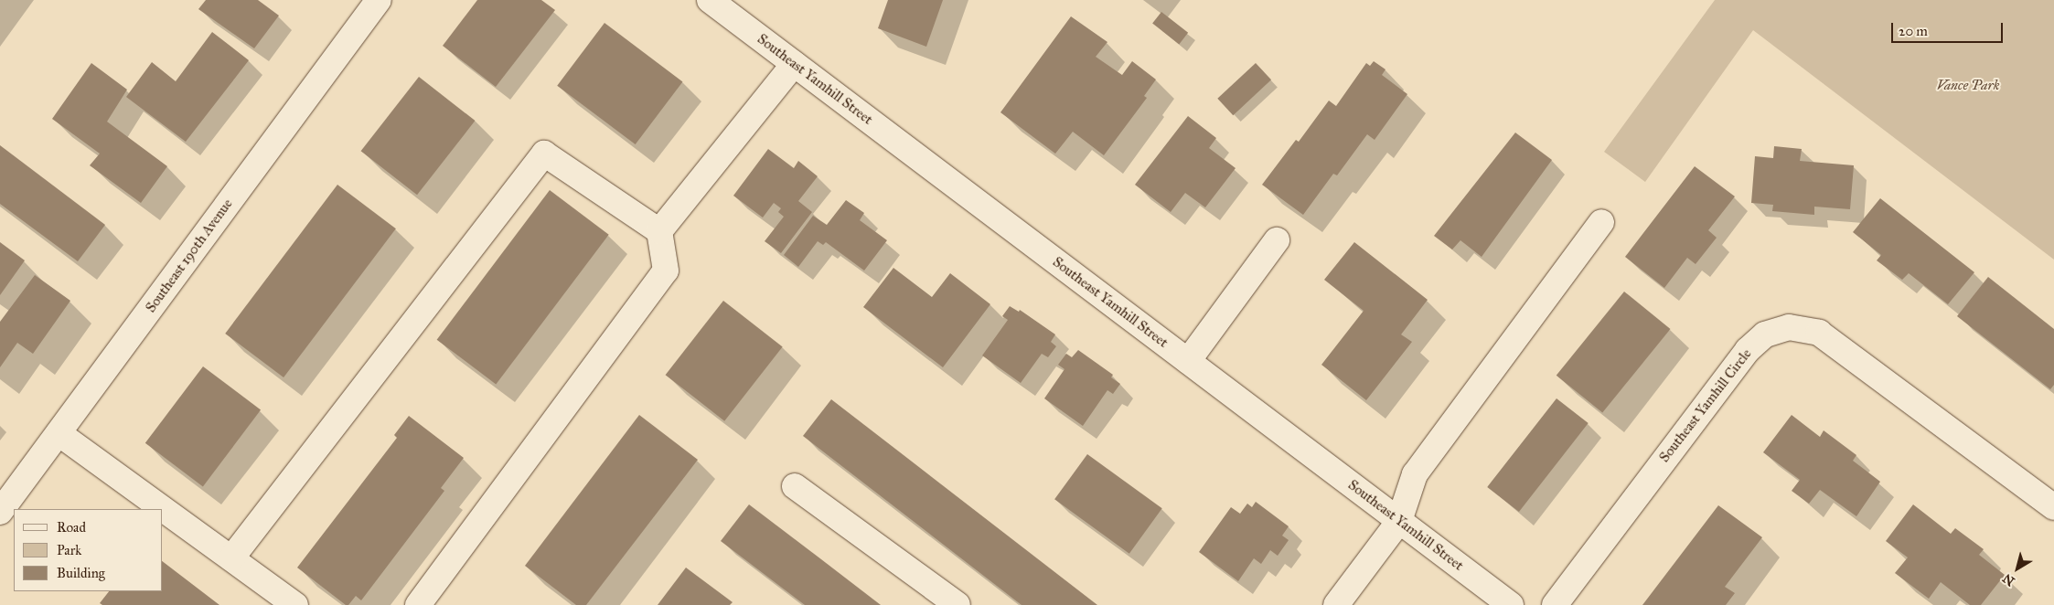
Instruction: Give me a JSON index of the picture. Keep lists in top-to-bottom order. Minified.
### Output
{"streets":{"street":["Southeast Yamhill Street","Southeast 190th Avenue","Southeast Yamhill Circle"]},"parks":["Vance Park"],"legend":["Road","Park","Building"],"scale_bar":"20 m","north":"bottom left"}
